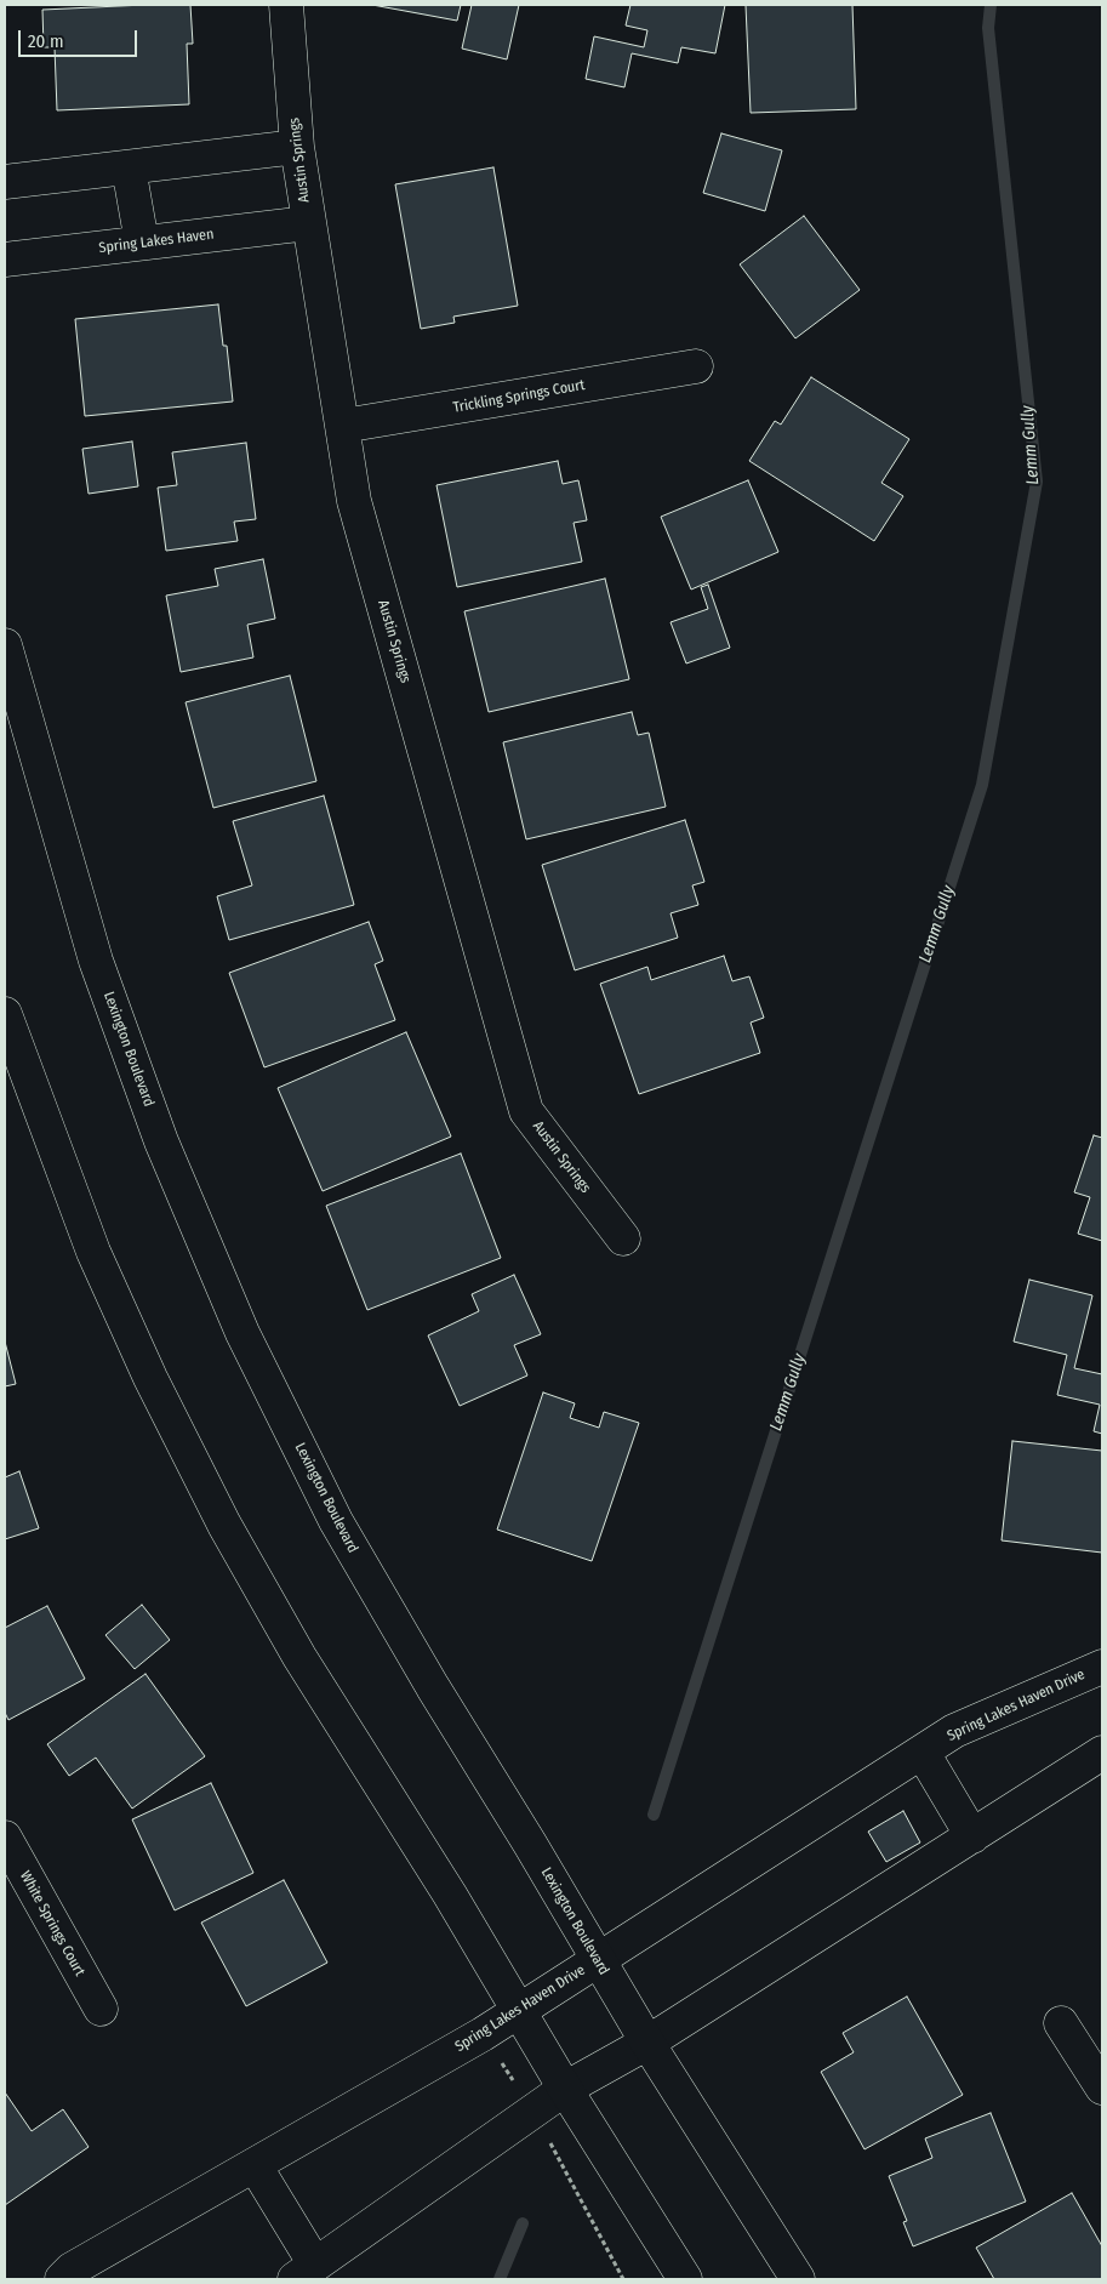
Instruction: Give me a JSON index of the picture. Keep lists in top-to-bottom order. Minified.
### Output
{"streets":{"street":["Austin Springs","Spring Lakes Haven","Trickling Springs Court","Lexington Boulevard","Spring Lakes Haven Drive","White Springs Court"]},"crossings":[["Austin Springs","Spring Lakes Haven"],["Austin Springs","Trickling Springs Court"],["Lexington Boulevard","Spring Lakes Haven Drive"]],"water":["Lemm Gully"],"scale_bar":"20 m"}
